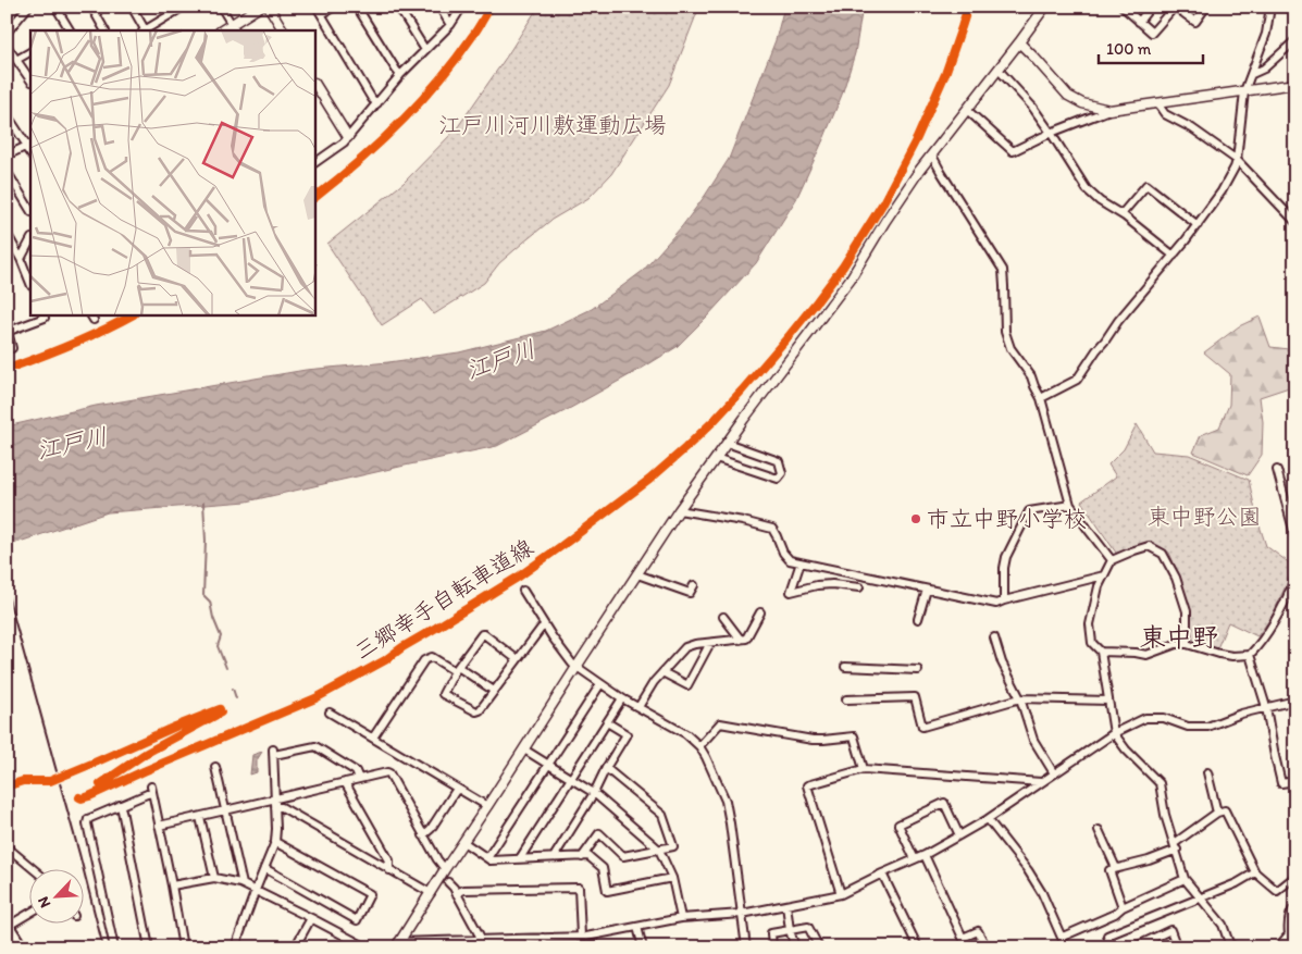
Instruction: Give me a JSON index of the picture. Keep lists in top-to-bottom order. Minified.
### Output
{"streets":{"cycle path":["三郷幸手自転車道線"]},"districts":["東中野"],"water":["江戸川"],"parks":["江戸川河川敷運動広場","東中野公園"],"places":["市立中野小学校"],"scale_bar":"100 m","north":"bottom left"}
